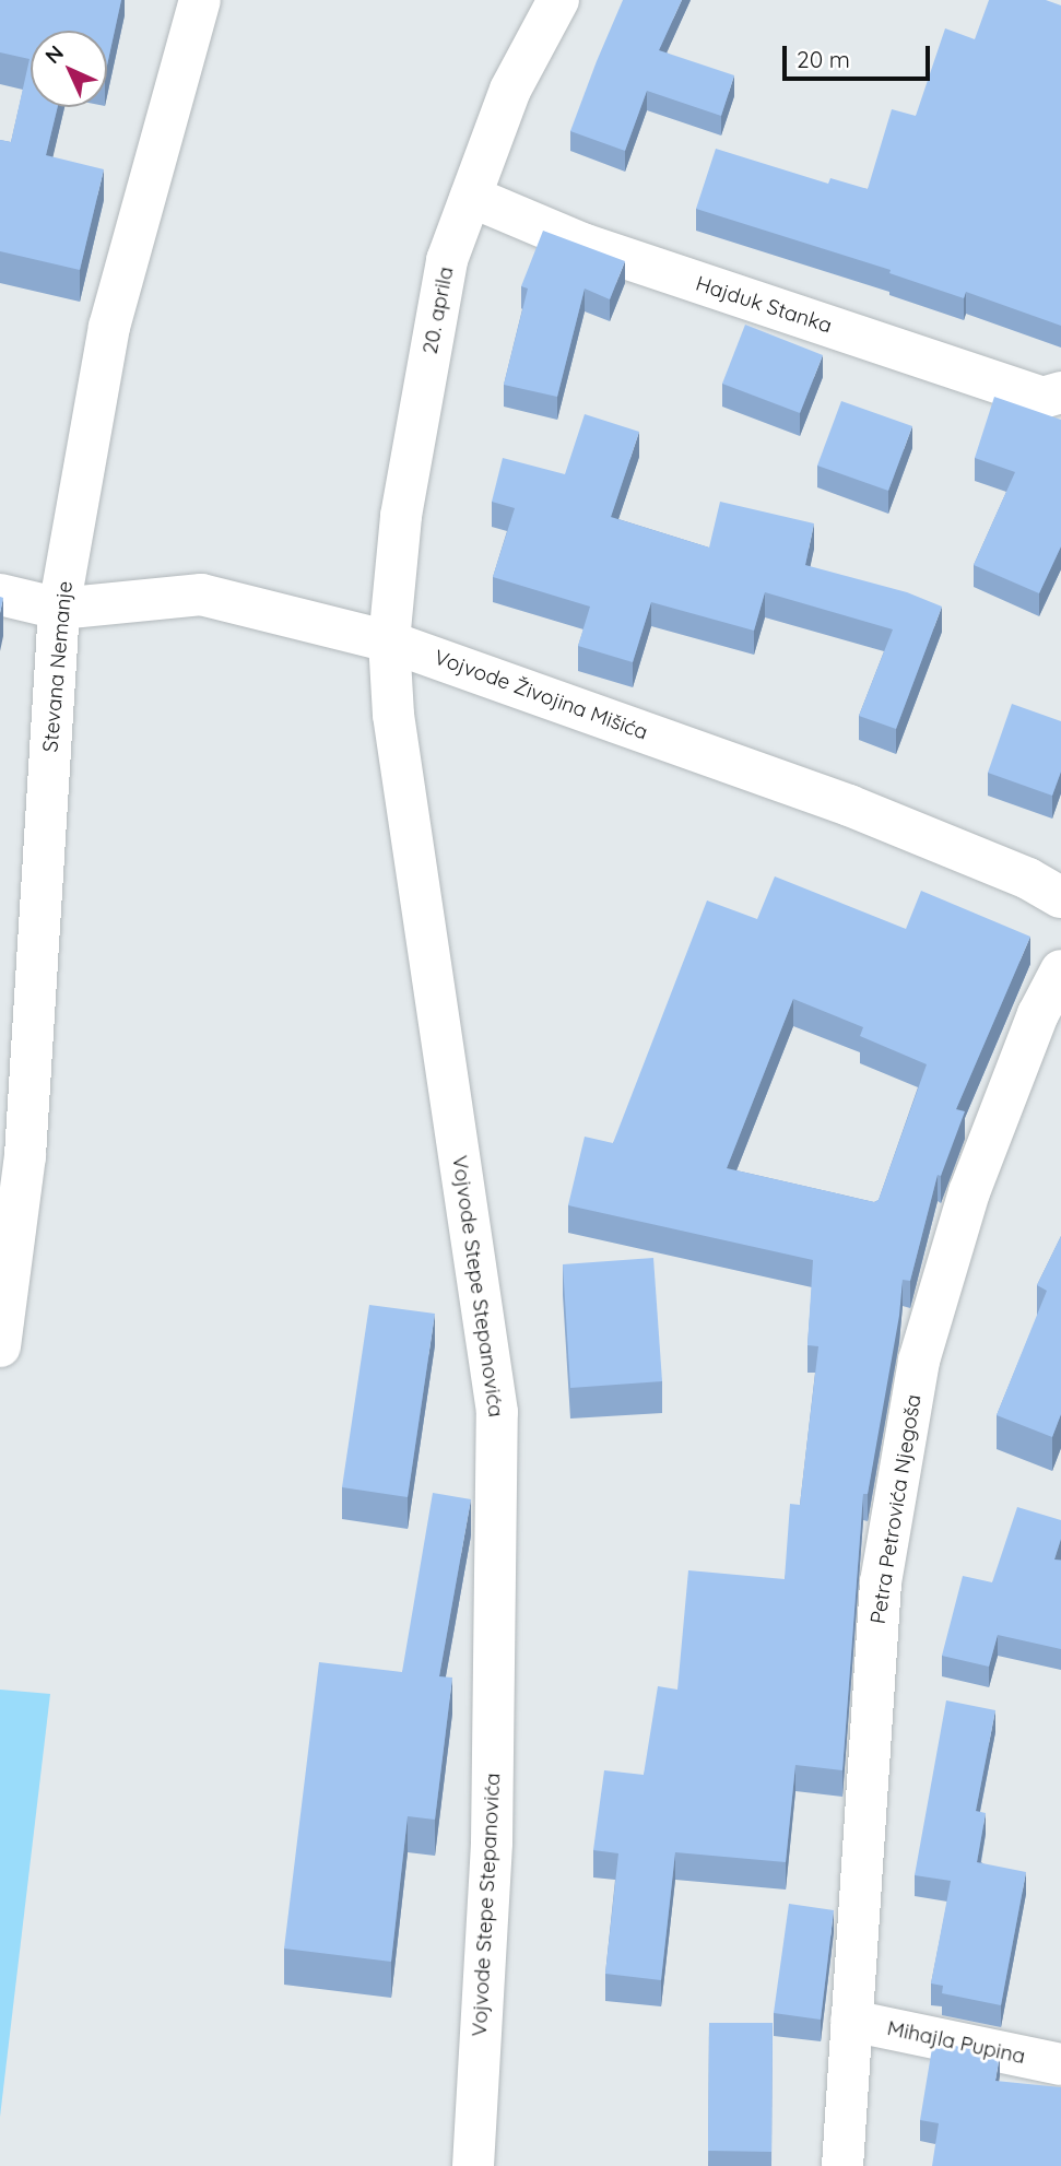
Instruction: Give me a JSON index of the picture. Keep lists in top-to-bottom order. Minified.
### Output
{"streets":{"street":["Hajduk Stanka","20. aprila","Stevana Nemanje","Vojvode Živojina Mišića","Vojvode Stepe Stepanovića","Petra Petrovića Njegoša","Mihajla Pupina"]},"crossings":[["Hajduk Stanka","20. aprila"],["20. aprila","Vojvode Živojina Mišića"],["20. aprila","Vojvode Stepe Stepanovića"],["Stevana Nemanje","Vojvode Živojina Mišića"],["Vojvode Živojina Mišića","Vojvode Stepe Stepanovića"],["Petra Petrovića Njegoša","Mihajla Pupina"]],"scale_bar":"20 m","north":"top left"}
